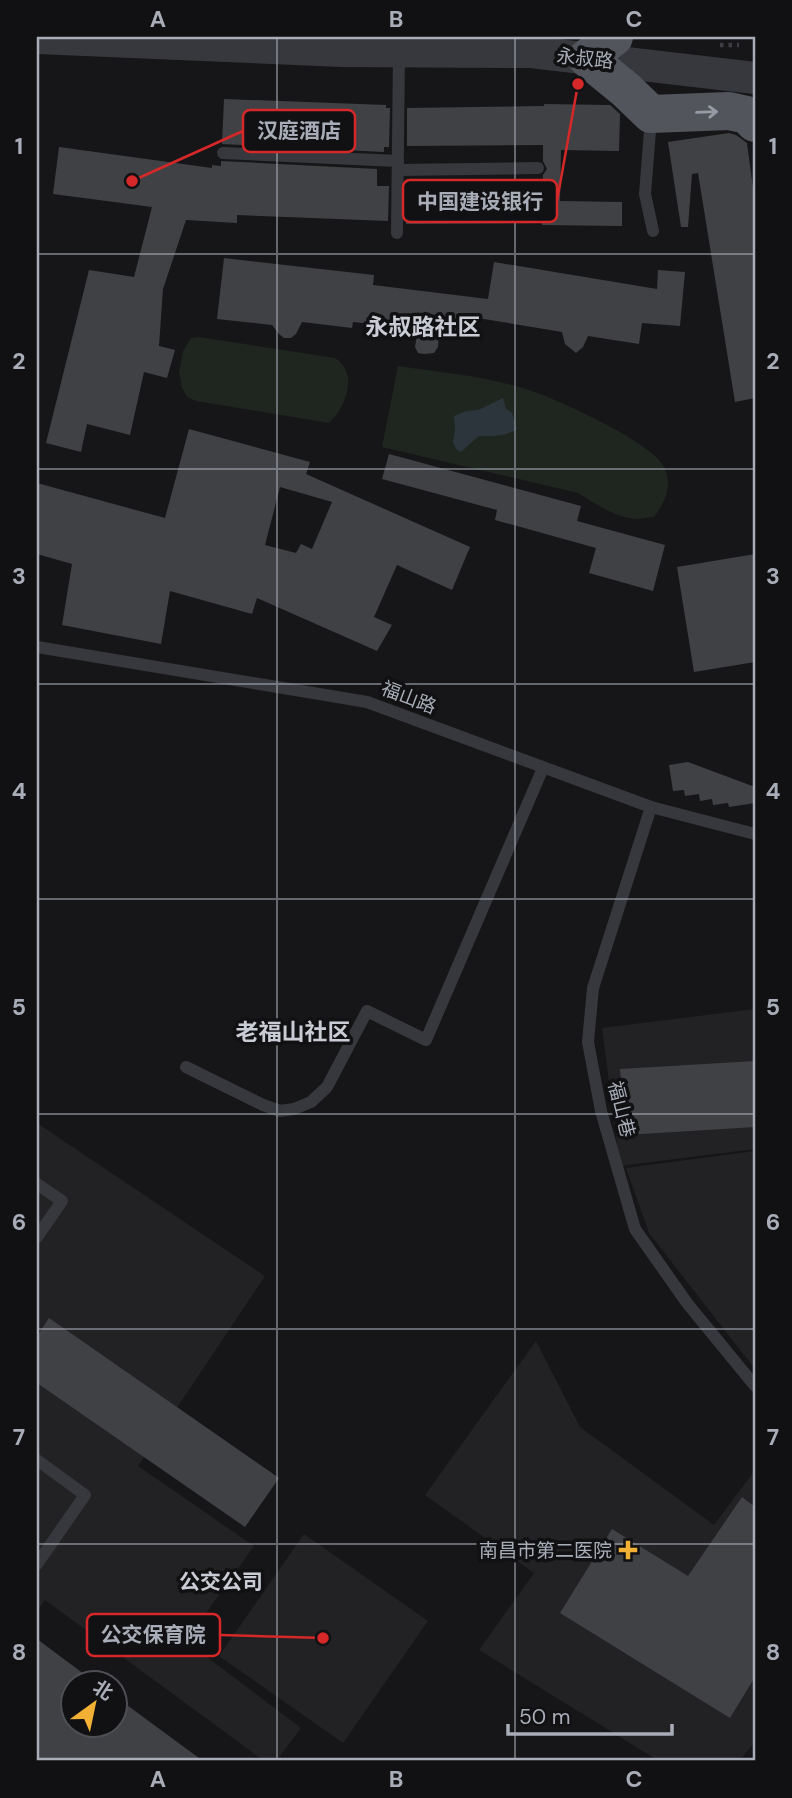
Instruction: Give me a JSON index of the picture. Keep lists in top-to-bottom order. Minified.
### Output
{"streets":{"street":["永叔路"],"lane":["福山路","福山巷"]},"crossings":[["福山路","福山巷"]],"districts":["永叔路社区","老福山社区","公交公司"],"places":{"other":["中国建设银行","汉庭酒店","公交保育院"],"health":["南昌市第二医院"]},"scale_bar":"50 m","north":"top right","grid":{"columns":["A","B","C"],"rows":["1","2","3","4","5","6","7","8"]}}
